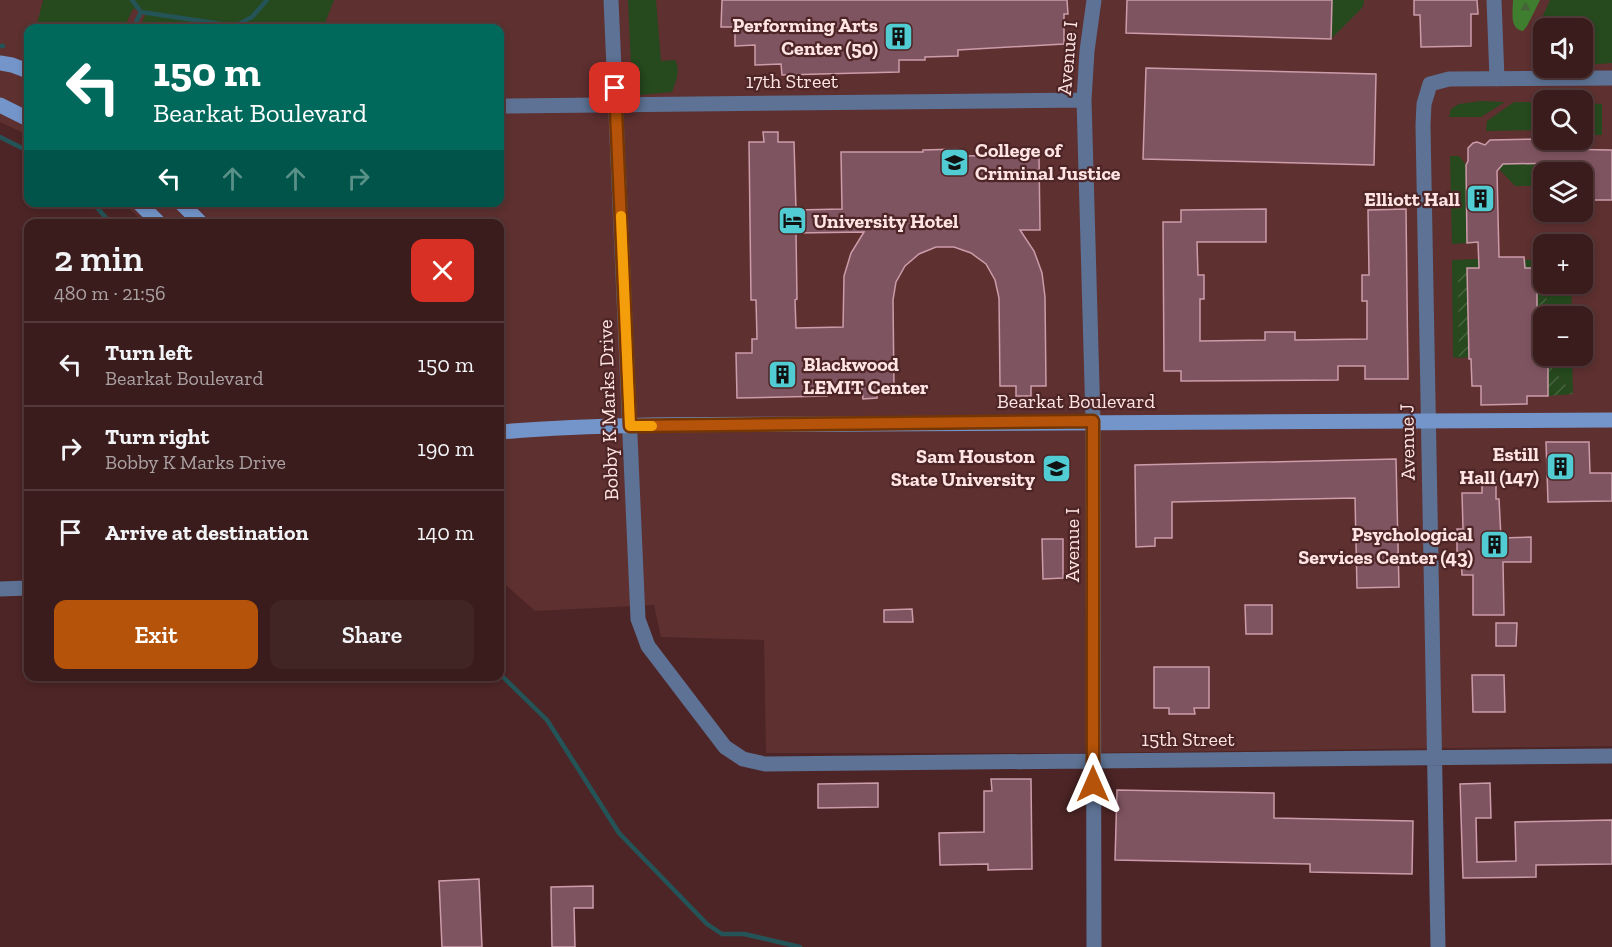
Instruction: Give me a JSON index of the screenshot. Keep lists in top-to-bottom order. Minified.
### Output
{"streets":{"street":["Avenue I","17th Street","Bearkat Boulevard","Bobby K Marks Drive","Avenue J","15th Street"]},"crossings":[["Avenue I","17th Street"],["Avenue I","Bearkat Boulevard"],["Avenue I","15th Street"],["17th Street","Bobby K Marks Drive"],["Bearkat Boulevard","Bobby K Marks Drive"],["Bearkat Boulevard","Avenue J"],["Bobby K Marks Drive","15th Street"],["Avenue J","15th Street"]],"places":{"building":["Performing Arts Center (50)","Elliott Hall","Blackwood LEMIT Center","Estill Hall (147)","Psychological Services Center (43)"],"school or university":["College of Criminal Justice","Sam Houston State University"],"hotel":["University Hotel"]},"page":{"map_buttons":["+","−"],"turn":["150 m","Bearkat Boulevard"],"heading":["2 min","480 m · 21:56"],"list":[{"name":"Turn left","note":"Bearkat Boulevard","value":"150 m"},{"name":"Turn right","note":"Bobby K Marks Drive","value":"190 m"},{"name":"Arrive at destination","value":"140 m"}],"buttons":["Exit","Share"]}}
